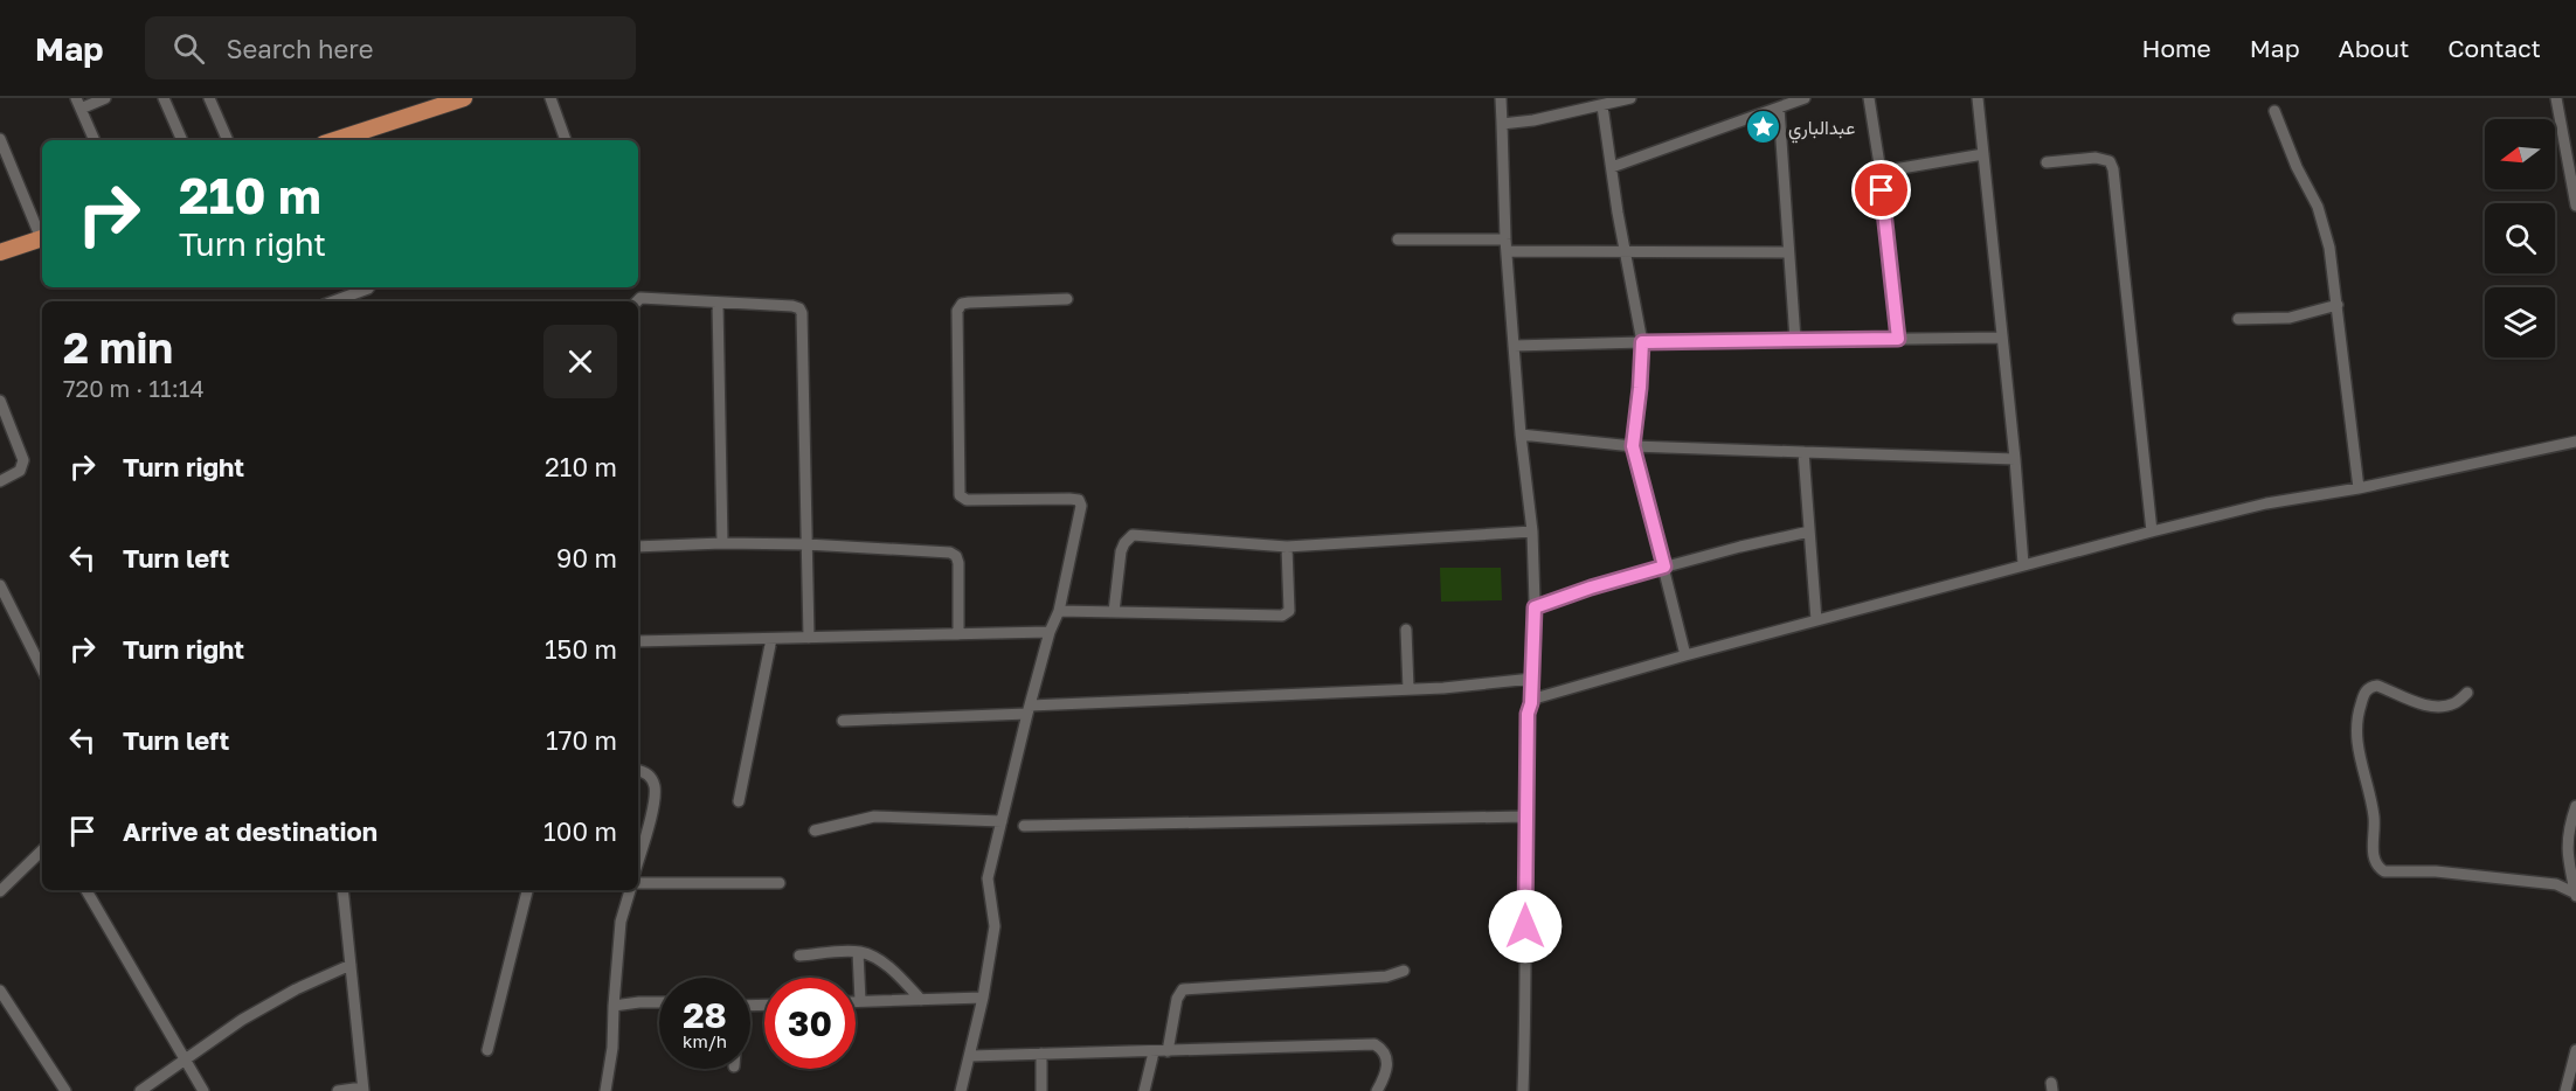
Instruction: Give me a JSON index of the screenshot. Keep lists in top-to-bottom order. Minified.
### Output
{"places":{"place":["عبدالباري"]},"north":"left","page":{"header":"Map","search":"Search here","nav":["Home","Map","About","Contact"],"turn":["210 m","Turn right"],"heading":["2 min","720 m · 11:14"],"list":[{"name":"Turn right","value":"210 m"},{"name":"Turn left","value":"90 m"},{"name":"Turn right","value":"150 m"},{"name":"Turn left","value":"170 m"},{"name":"Arrive at destination","value":"100 m"}],"speed":"28 km/h","limit":"30"}}
